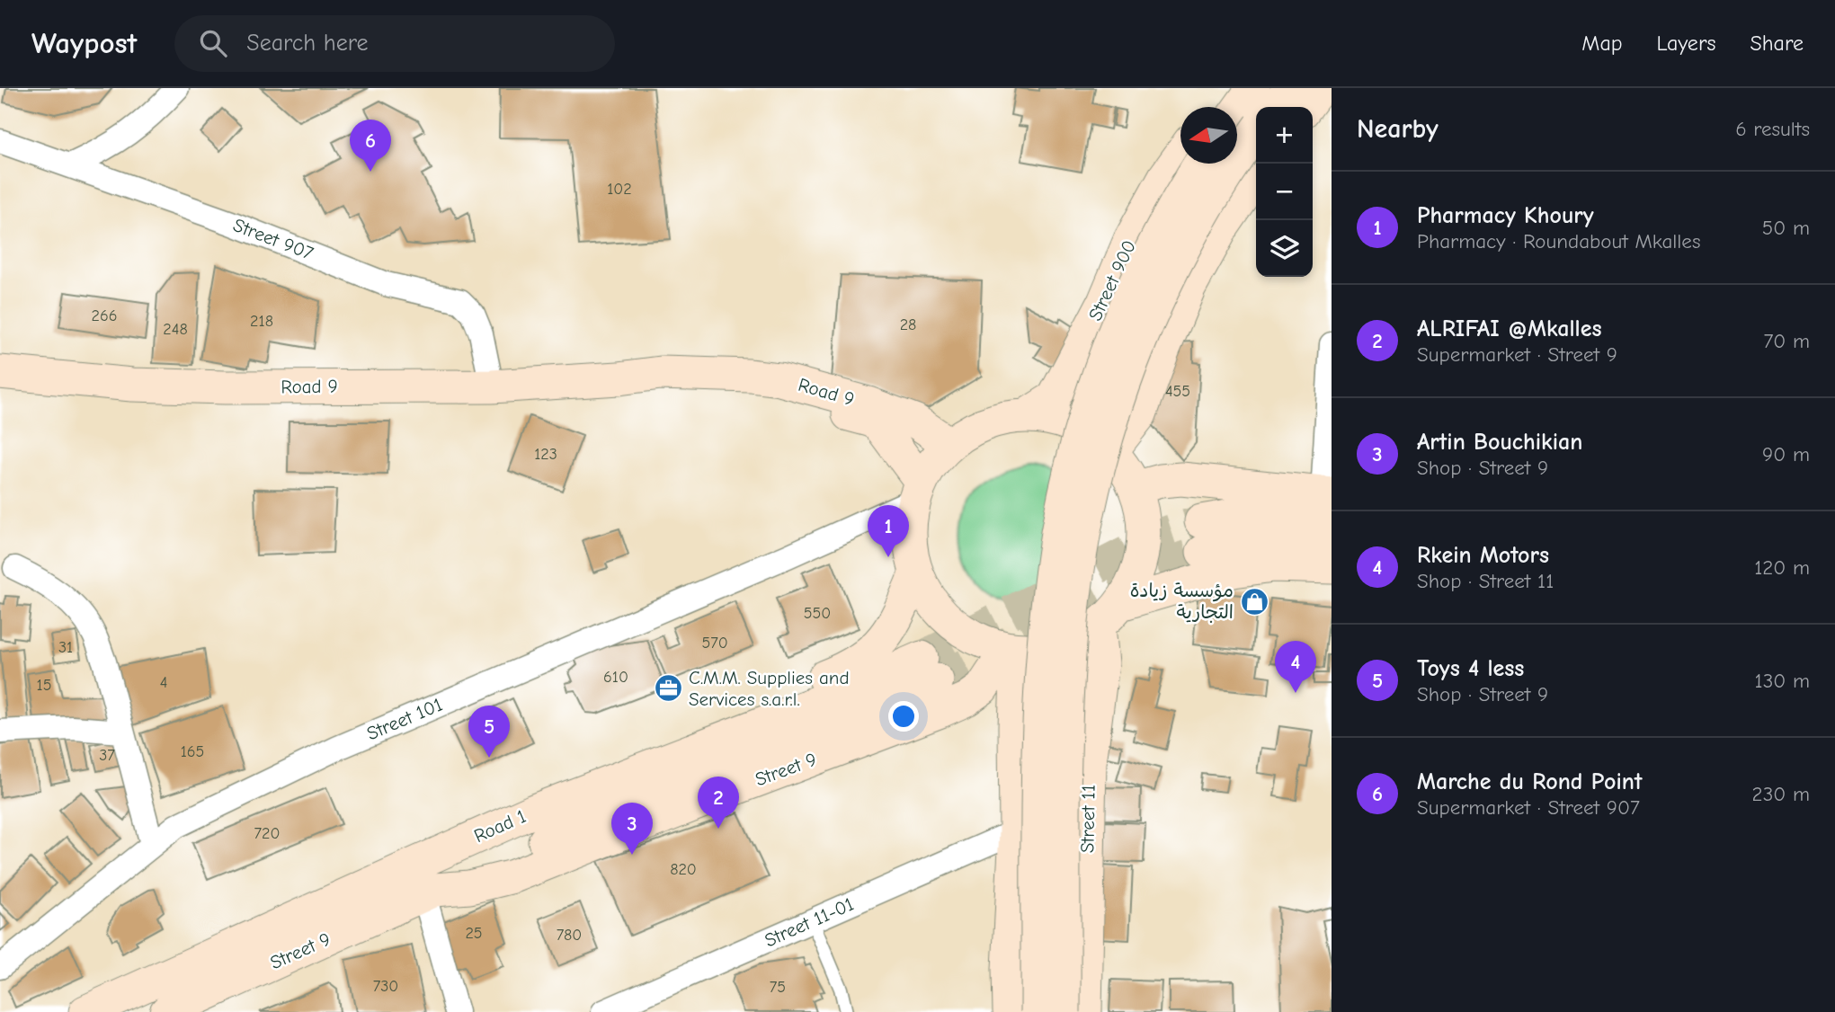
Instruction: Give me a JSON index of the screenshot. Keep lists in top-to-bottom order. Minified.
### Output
{"streets":{"street":["Street 907","Street 900","Road 9","Street 101","Street 9","Street 11","Road 1","Street 11-01"]},"crossings":[["Street 907","Road 9"],["Road 9","Street 101"],["Street 9","Road 1"]],"places":{"shop":["مؤسسة زيادة التجارية"],"office":["C.M.M. Supplies and Services s.a.r.l."]},"house_numbers":["102","266","218","28","248","455","123","550","570","31","610","4","15","165","37","720","820","25","780","730","75"],"north":"left","page":{"header":"Waypost","search":"Search here","nav":["Map","Layers","Share"],"heading":["Nearby","6 results"],"map_buttons":["+","−"],"pins":["6","1","4","5","2","3"],"list":[{"mark":"1","name":"Pharmacy Khoury","note":"Pharmacy · Roundabout Mkalles","value":"50 m"},{"mark":"2","name":"ALRIFAI @Mkalles","note":"Supermarket · Street 9","value":"70 m"},{"mark":"3","name":"Artin Bouchikian","note":"Shop · Street 9","value":"90 m"},{"mark":"4","name":"Rkein Motors","note":"Shop · Street 11","value":"120 m"},{"mark":"5","name":"Toys 4 less","note":"Shop · Street 9","value":"130 m"},{"mark":"6","name":"Marche du Rond Point","note":"Supermarket · Street 907","value":"230 m"}]}}
